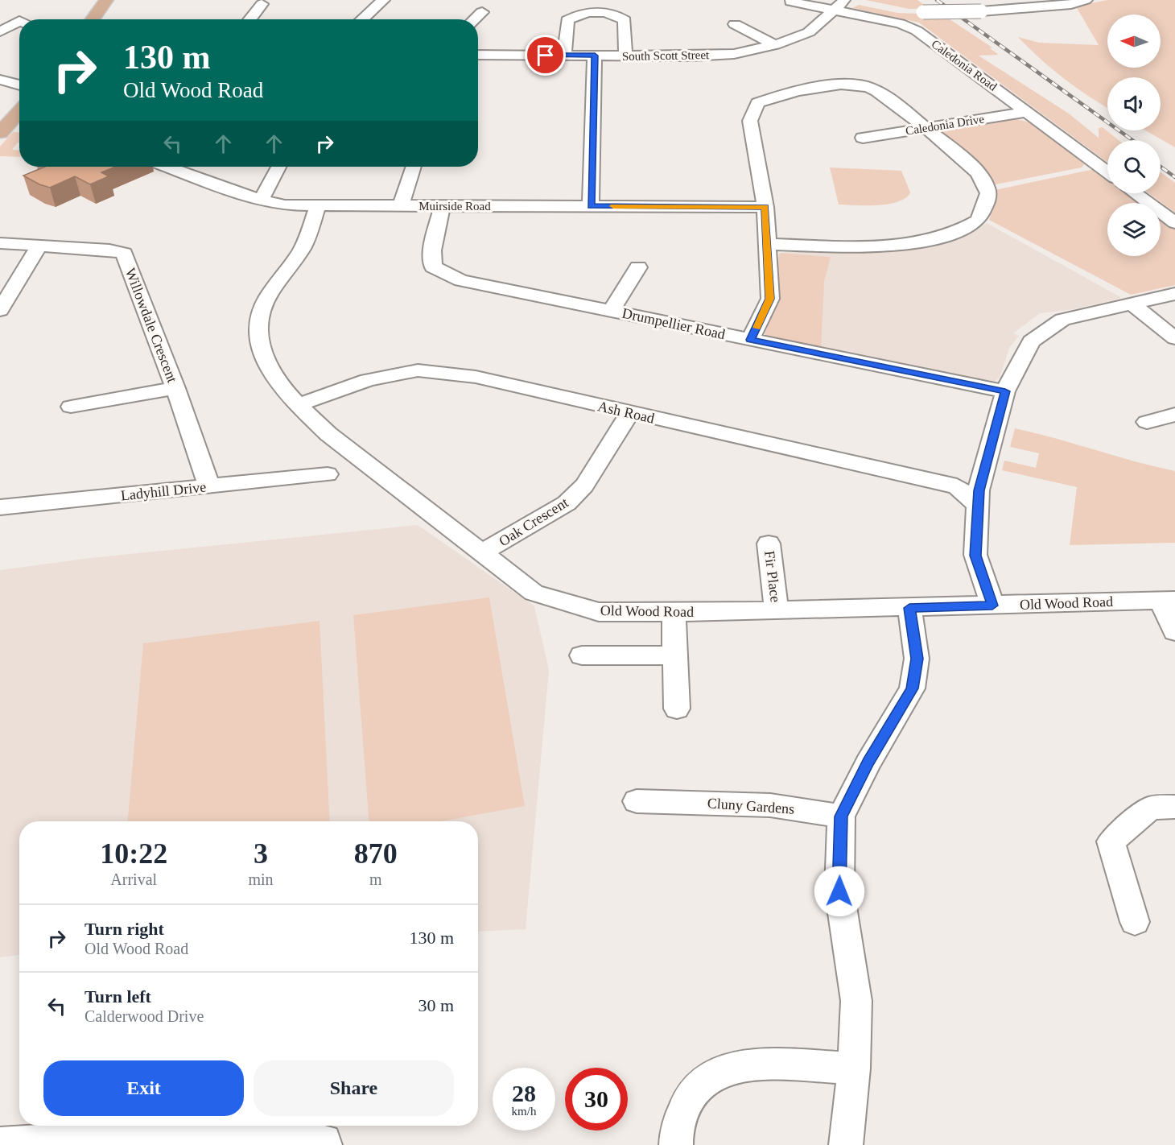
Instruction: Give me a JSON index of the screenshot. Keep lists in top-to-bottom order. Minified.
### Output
{"streets":{"street":["South Scott Street","Caledonia Road","Caledonia Drive","Muirside Road","Drumpellier Road","Willowdale Crescent","Ash Road","Ladyhill Drive","Oak Crescent","Fir Place","Old Wood Road","Cluny Gardens"]},"crossings":[["South Scott Street","Caledonia Road"],["Caledonia Road","Caledonia Drive"],["Muirside Road","Drumpellier Road"],["Muirside Road","Old Wood Road"],["Willowdale Crescent","Ladyhill Drive"],["Ash Road","Oak Crescent"],["Ash Road","Old Wood Road"],["Oak Crescent","Old Wood Road"],["Fir Place","Old Wood Road"]],"north":"left","page":{"turn":["130 m","Old Wood Road"],"eta":["10:22","Arrival","3","min","870","m"],"list":[{"name":"Turn right","note":"Old Wood Road","value":"130 m"},{"name":"Turn left","note":"Calderwood Drive","value":"30 m"}],"buttons":["Exit","Share"],"speed":"28 km/h","limit":"30"}}
